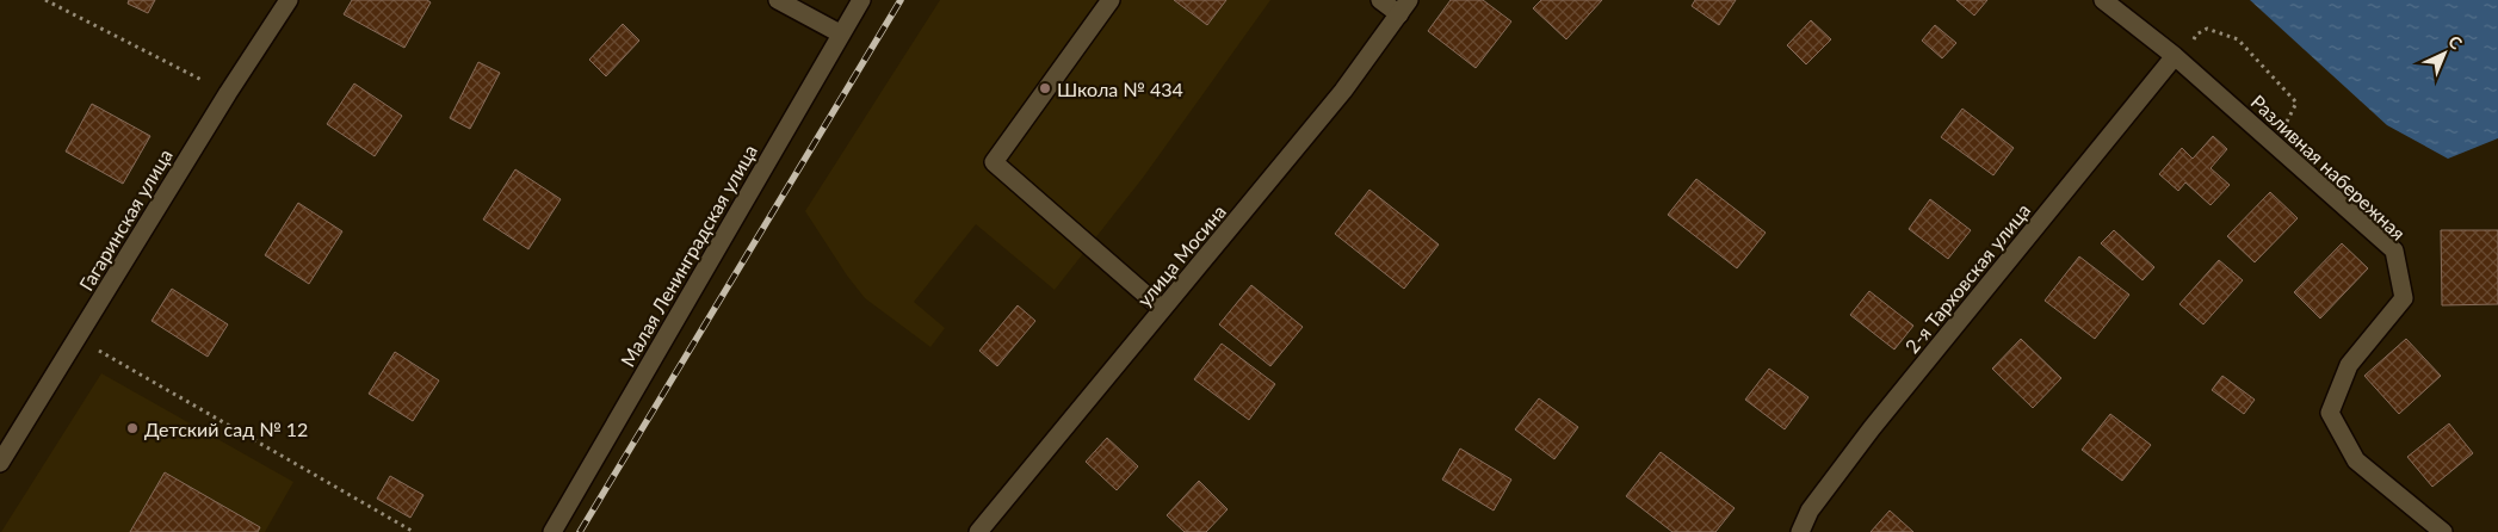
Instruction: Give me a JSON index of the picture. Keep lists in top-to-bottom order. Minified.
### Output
{"streets":{"street":["Разливная набережная","Гагаринская улица","Малая Ленинградская улица","улица Мосина","2-я Тарховская улица"]},"crossings":[["Разливная набережная","2-я Тарховская улица"]],"places":["Школа № 434","Детский сад № 12"],"north":"top right"}
